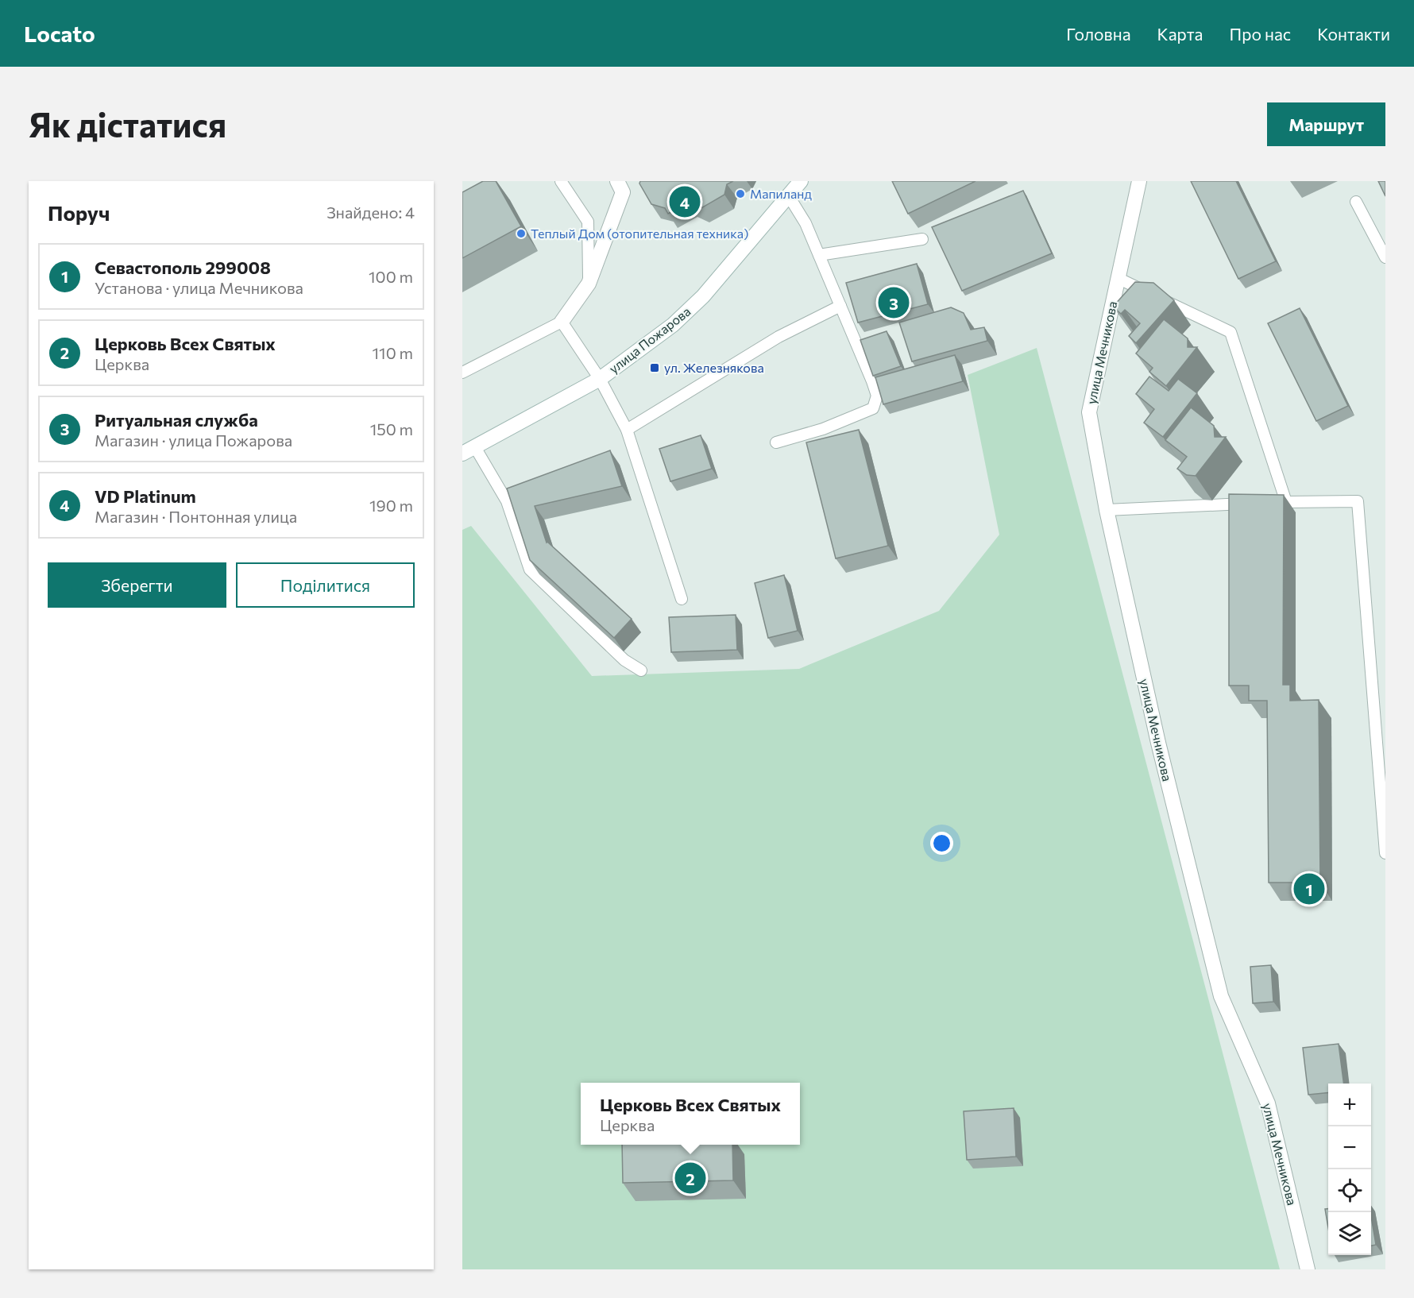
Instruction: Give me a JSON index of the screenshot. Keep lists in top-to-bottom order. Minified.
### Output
{"streets":{"street":["улица Пожарова","улица Мечникова"]},"places":{"other":["Мапиланд","Теплый Дом (отопительная техника)"],"transit":["ул. Железнякова"]},"page":{"header":"Locato","nav":["Головна","Карта","Про нас","Контакти"],"buttons":["Маршрут",["Зберегти","Поділитися"]],"title":"Як дістатися","heading":["Поруч","Знайдено: 4"],"pins":["4","3","1","2"],"list":[{"mark":"1","name":"Севастополь 299008","note":"Установа · улица Мечникова","value":"100 m"},{"mark":"2","name":"Церковь Всех Святых","note":"Церква","value":"110 m"},{"mark":"3","name":"Ритуальная служба","note":"Магазин · улица Пожарова","value":"150 m"},{"mark":"4","name":"VD Platinum","note":"Магазин · Понтонная улица","value":"190 m"}],"popup":["Церковь Всех Святых","Церква"],"map_buttons":["+","−"]}}
